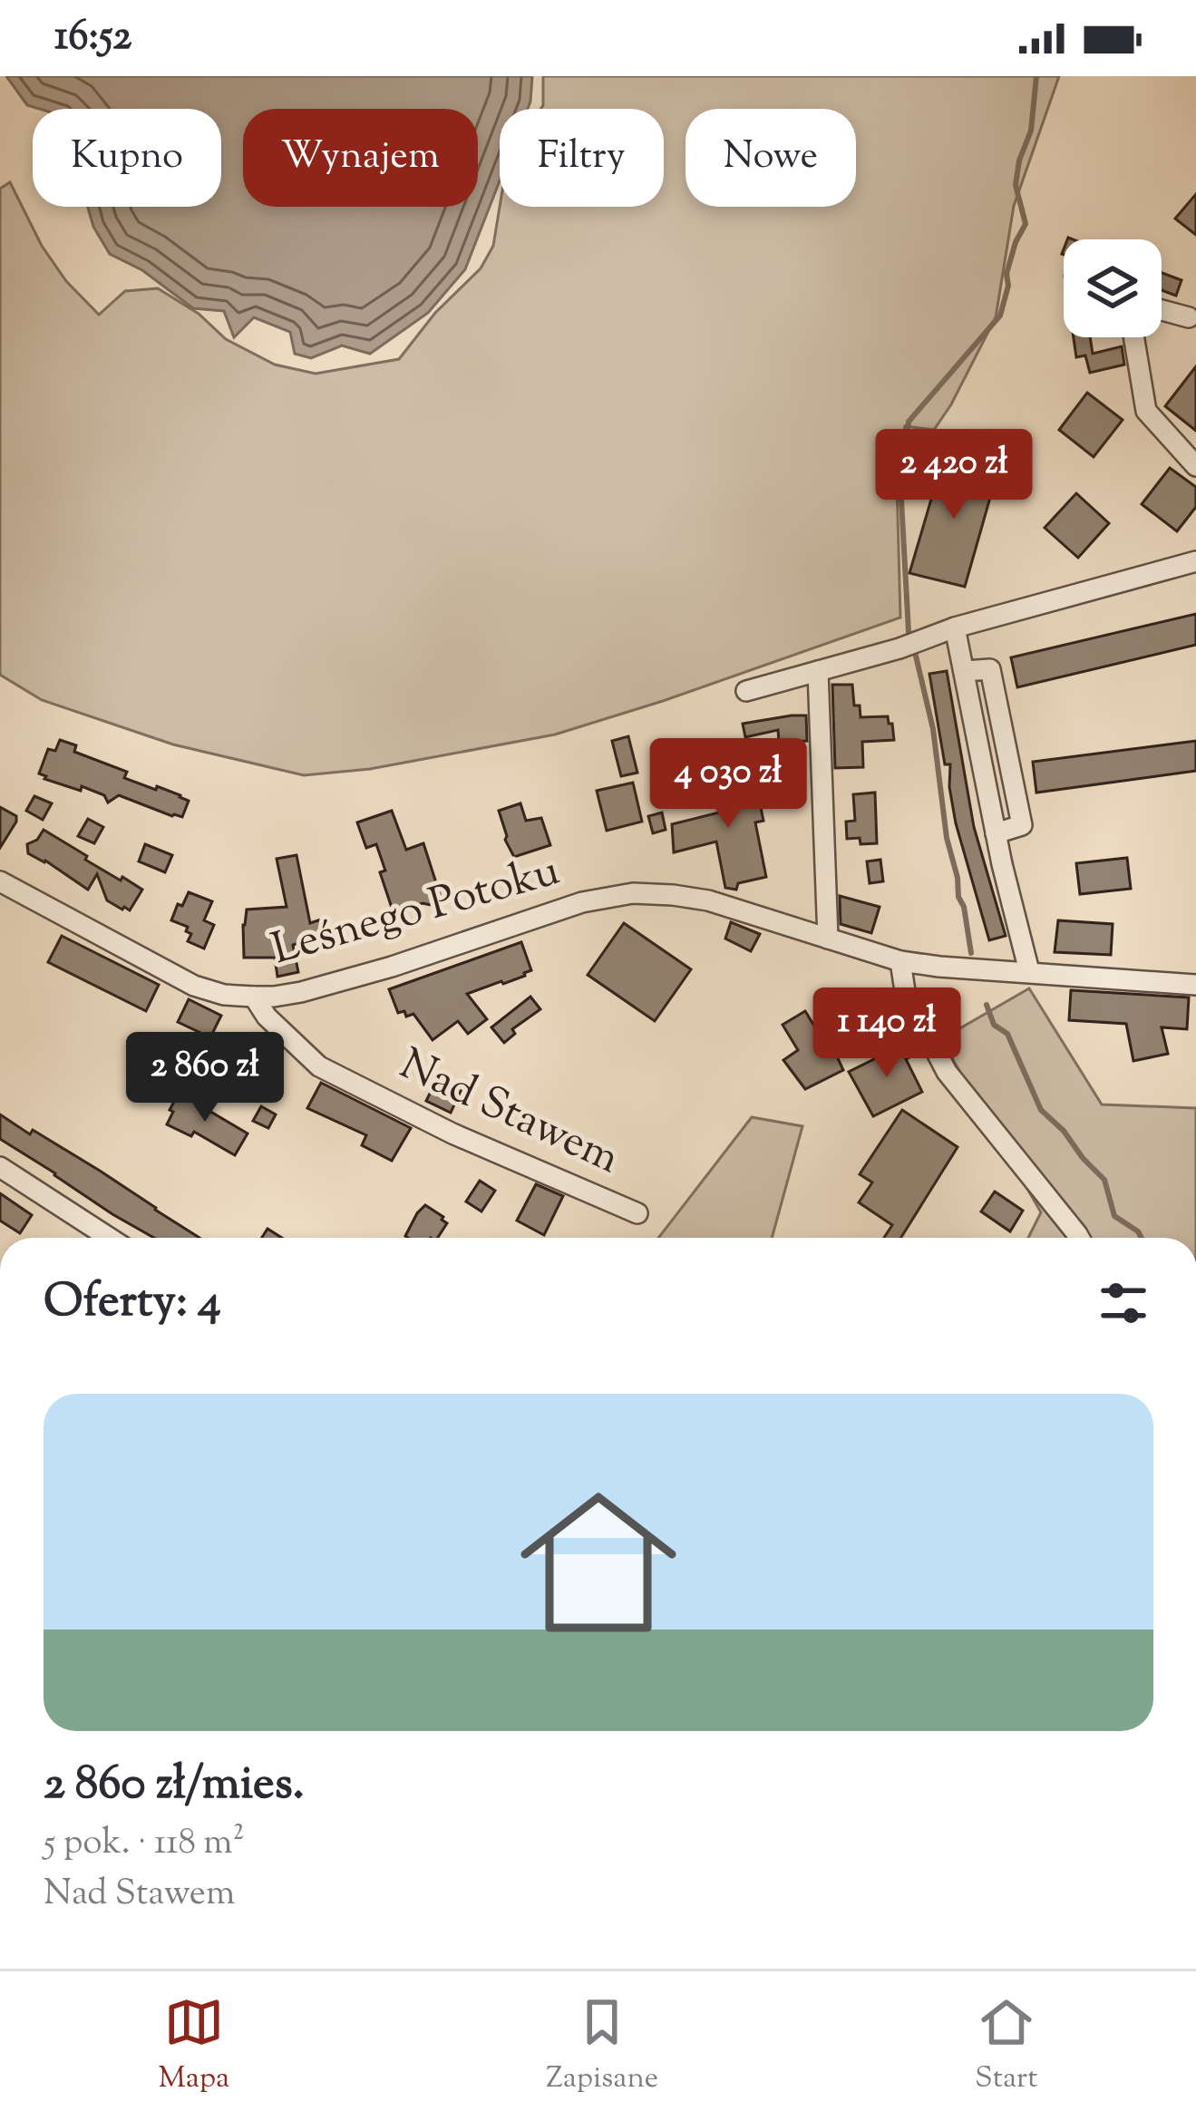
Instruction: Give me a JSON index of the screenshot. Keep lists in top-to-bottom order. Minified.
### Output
{"streets":{"street":["Leśnego Potoku","Nad Stawem"]},"crossings":[["Leśnego Potoku","Nad Stawem"]],"page":{"status":"16:52","chip":["Kupno","Wynajem","Filtry","Nowe"],"price":["2 420 zł","4 030 zł","1 140 zł","2 860 zł"],"heading":"Oferty: 4","list":[{"name":"2 860 zł/mies.","note":"5 pok. · 118 m² · Nad Stawem"}],"tabs":["Mapa","Zapisane","Start"]}}
